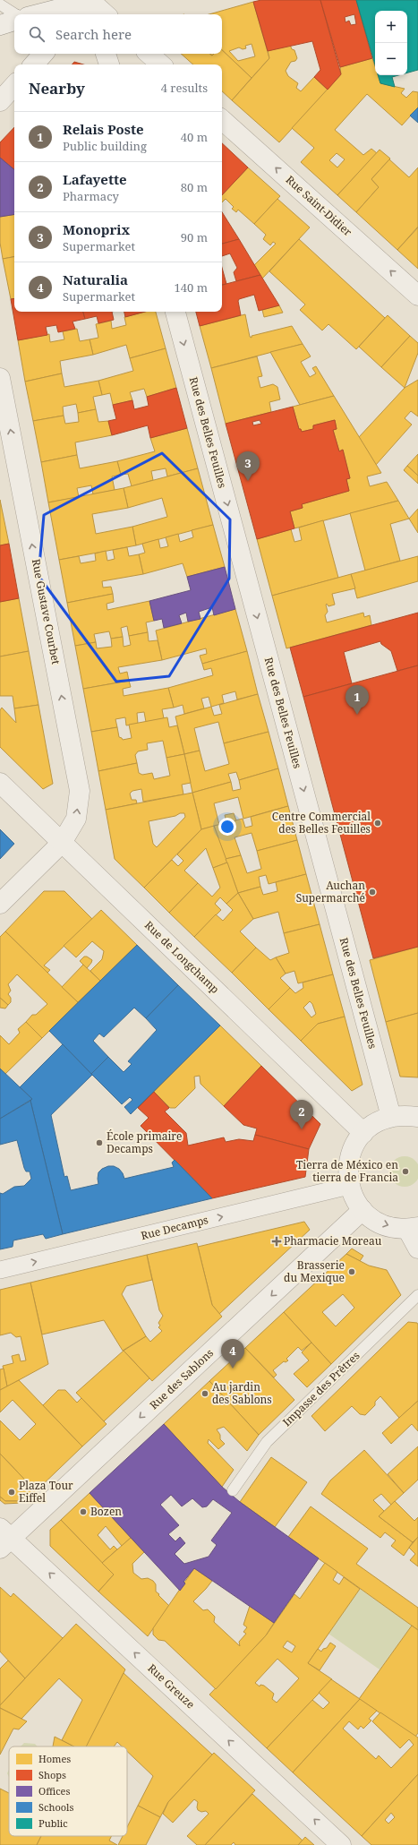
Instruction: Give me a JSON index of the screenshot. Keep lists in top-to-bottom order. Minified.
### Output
{"streets":{"street":["Rue Saint-Didier","Rue des Belles Feuilles","Rue Gustave Courbet","Rue de Longchamp","Rue Decamps","Rue des Sablons","Rue Greuze"],"lane":["Impasse des Prêtres"]},"crossings":[["Rue Gustave Courbet","Rue de Longchamp"],["Rue des Sablons","Rue Greuze"]],"one_way":["Rue Saint-Didier","Rue des Belles Feuilles","Rue Gustave Courbet","Rue Decamps","Rue des Sablons","Rue Greuze"],"places":{"other":["Centre Commercial des Belles Feuilles","Auchan Supermarché","École primaire Decamps","Tierra de México en tierra de Francia","Brasserie du Mexique","Au jardin des Sablons","Plaza Tour Eiffel","Bozen"],"health":["Pharmacie Moreau"]},"legend":["Homes","Shops","Offices","Schools","Public"],"page":{"map_buttons":["+","−"],"search":"Search here","heading":["Nearby","4 results"],"list":[{"mark":"1","name":"Relais Poste","note":"Public building","value":"40 m"},{"mark":"2","name":"Lafayette","note":"Pharmacy","value":"80 m"},{"mark":"3","name":"Monoprix","note":"Supermarket","value":"90 m"},{"mark":"4","name":"Naturalia","note":"Supermarket","value":"140 m"}],"pins":["3","1","2","4"]}}
